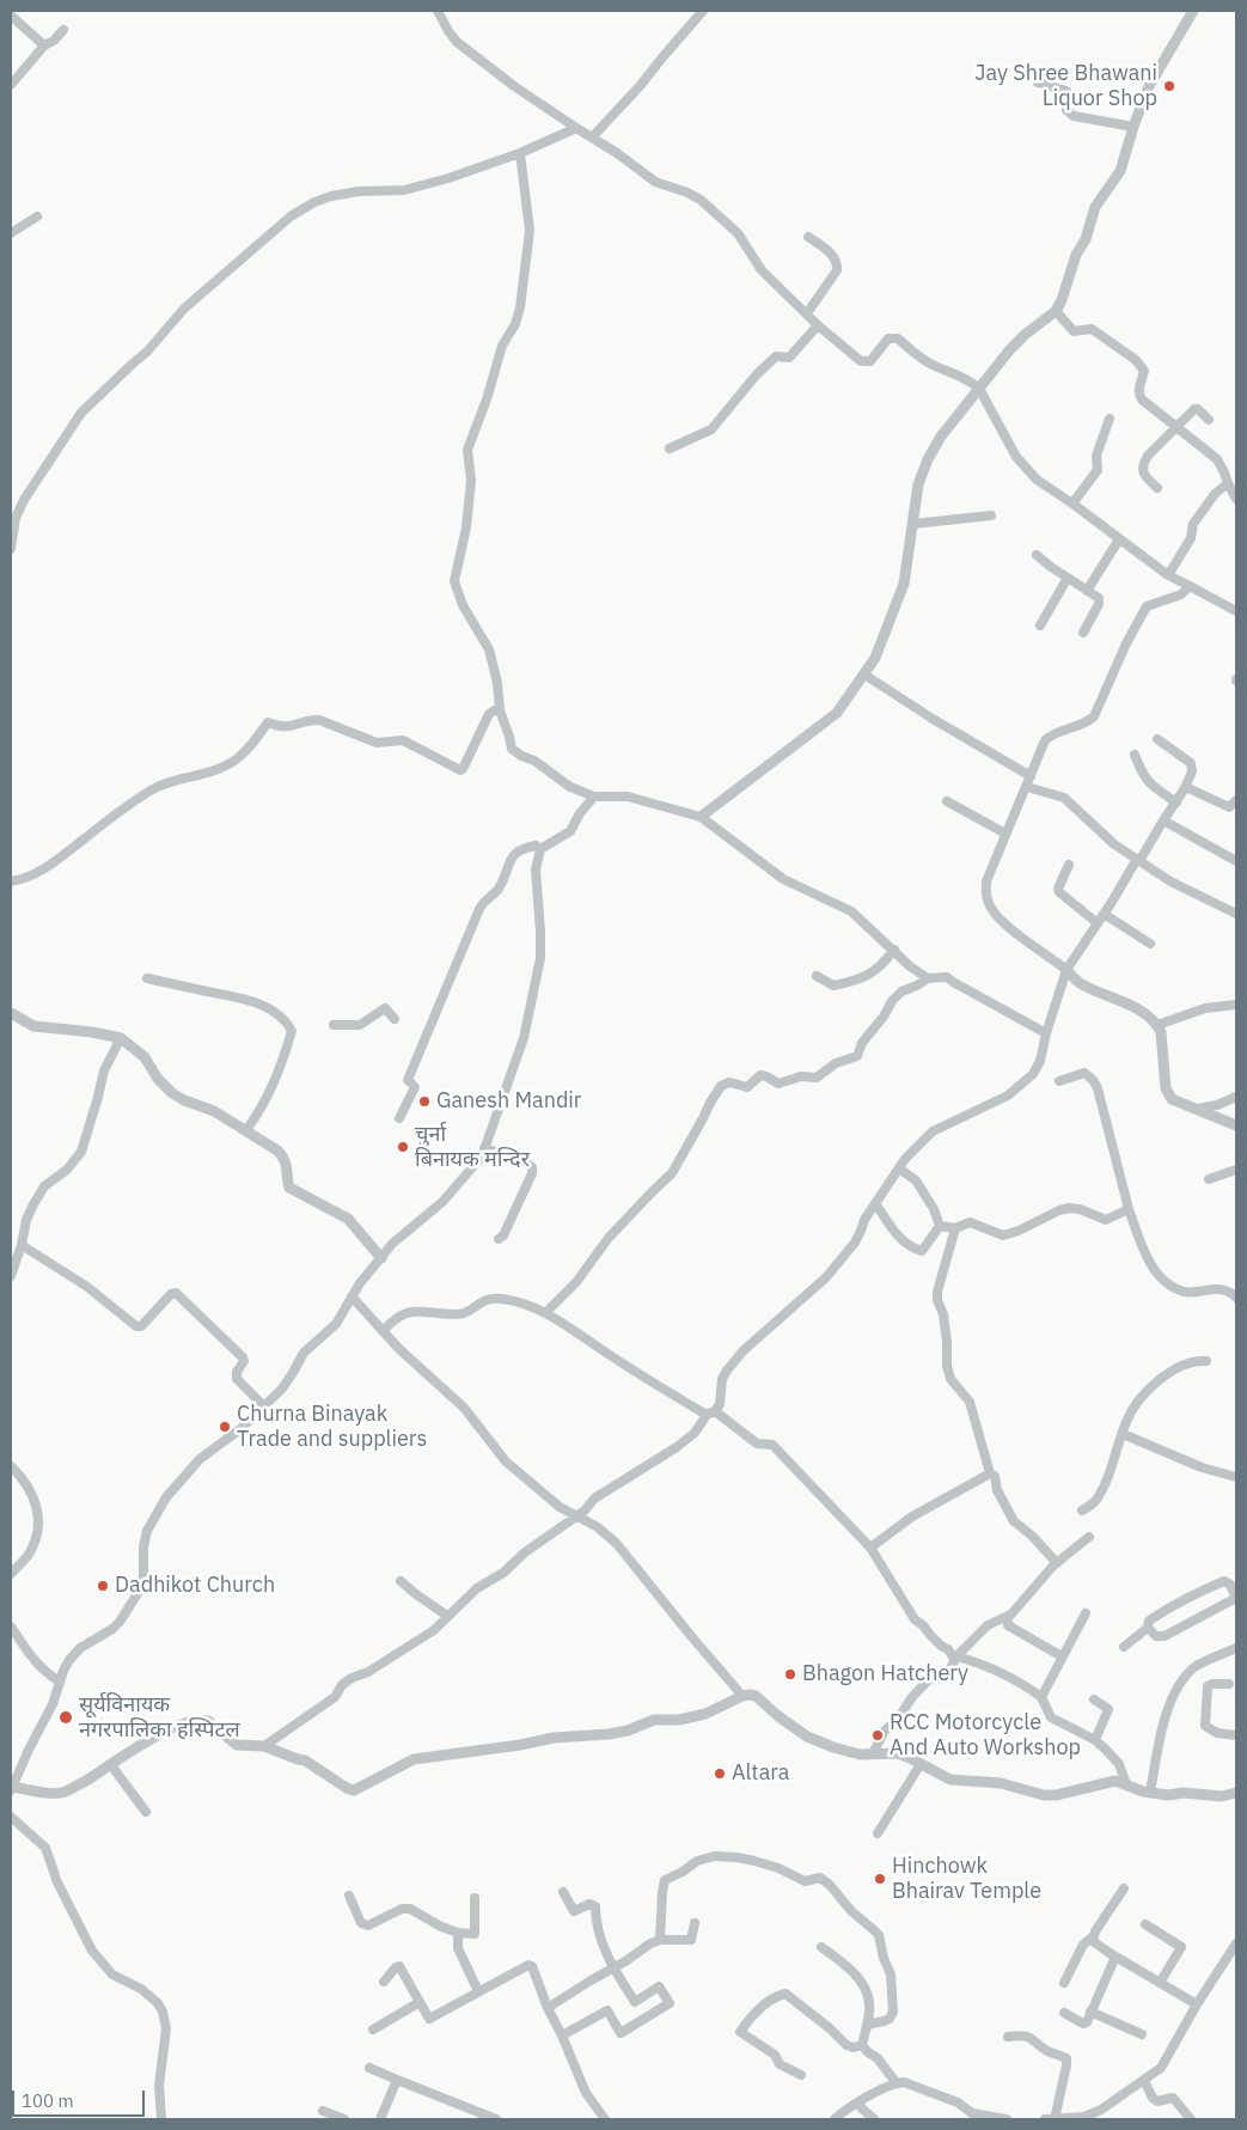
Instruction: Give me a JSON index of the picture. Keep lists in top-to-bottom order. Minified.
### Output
{"places":["Jay Shree Bhawani Liquor Shop","Ganesh Mandir","चुर्ना बिनायक मन्दिर","Churna Binayak Trade and suppliers","Dadhikot Church","Bhagon Hatchery","सूर्यविनायक नगरपालिका हस्पिटल","RCC Motorcycle And Auto Workshop","Altara","Hinchowk Bhairav Temple"],"scale_bar":"100 m"}
